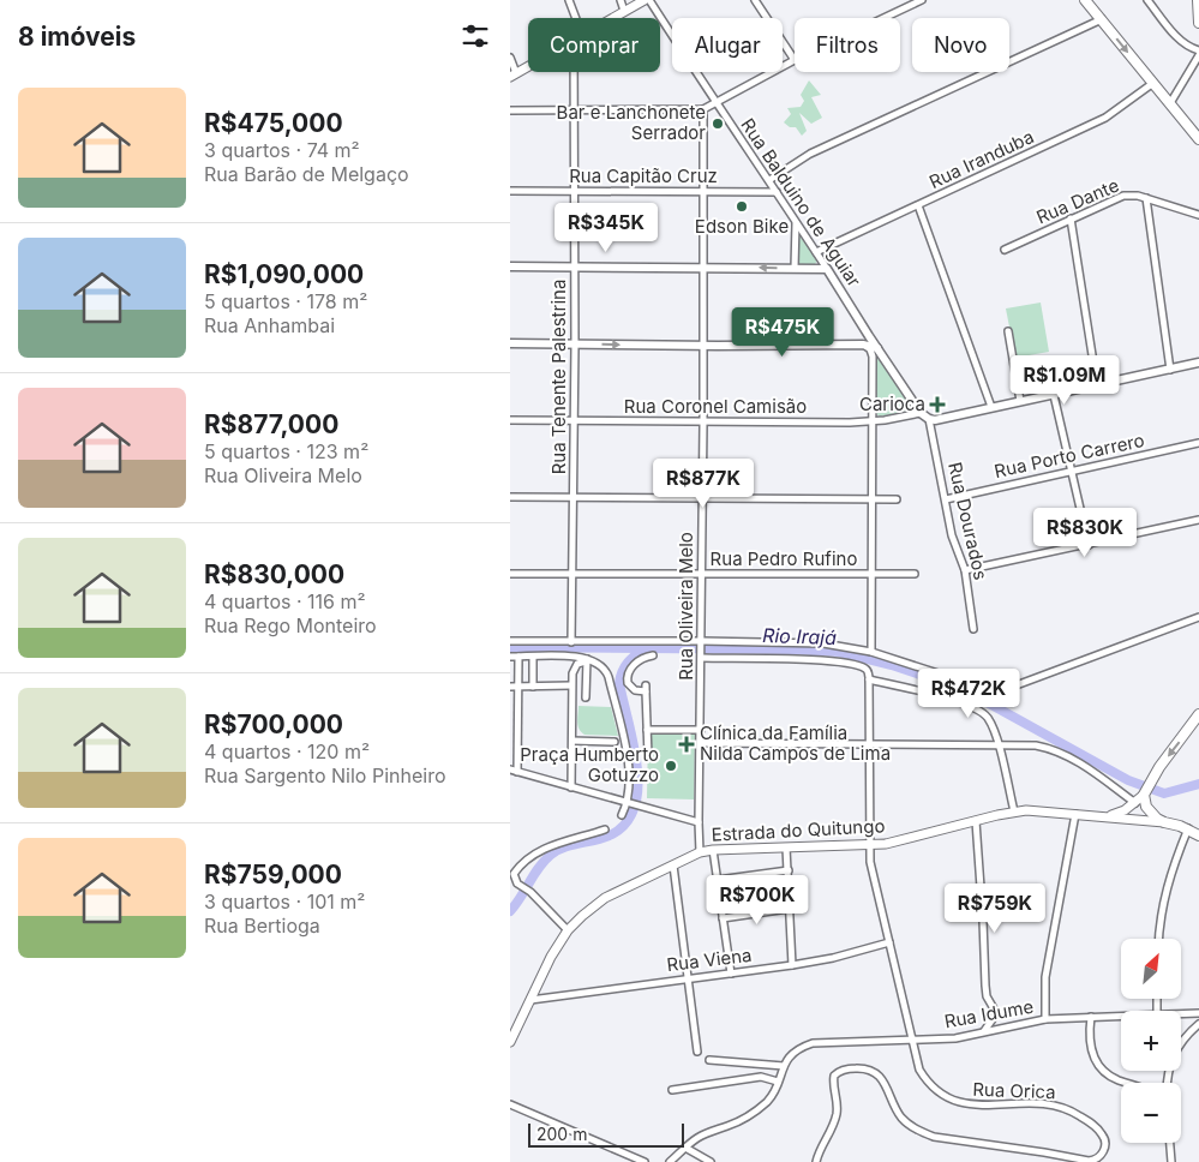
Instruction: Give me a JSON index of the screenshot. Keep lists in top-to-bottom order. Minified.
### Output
{"streets":{"main road":["Estrada do Quitungo"],"street":["Rua Iranduba","Rua Capitão Cruz","Rua Dante","Rua Balduino de Aguiar","Rua Tenente Palestrina","Rua Coronel Camisão","Rua Porto Carrero","Rua Dourados","Rua Pedro Rufino","Rua Oliveira Melo","Rua Viena","Rua Idume","Rua Orica"]},"crossings":[["Rua Iranduba","Rua Balduino de Aguiar"],["Rua Capitão Cruz","Rua Balduino de Aguiar"],["Rua Capitão Cruz","Rua Tenente Palestrina"],["Rua Capitão Cruz","Rua Oliveira Melo"],["Rua Balduino de Aguiar","Rua Coronel Camisão"],["Rua Balduino de Aguiar","Rua Dourados"],["Rua Tenente Palestrina","Rua Coronel Camisão"],["Rua Tenente Palestrina","Rua Pedro Rufino"],["Rua Coronel Camisão","Rua Oliveira Melo"],["Rua Porto Carrero","Rua Dourados"],["Rua Pedro Rufino","Rua Oliveira Melo"],["Rua Oliveira Melo","Estrada do Quitungo"],["Rua Oliveira Melo","Rua Orica"],["Estrada do Quitungo","Rua Viena"],["Estrada do Quitungo","Rua Orica"],["Rua Viena","Rua Orica"],["Rua Idume","Rua Orica"]],"water":["Rio Irajá"],"places":{"other":["Bar e Lanchonete Serrador","Edson Bike","Praça Humberto Gotuzzo"],"health":["Carioca","Clínica da Família Nilda Campos de Lima"]},"scale_bar":"200 m","north":"top right","page":{"heading":"8 imóveis","chip":["Comprar","Alugar","Filtros","Novo"],"list":[{"name":"R$475,000","note":"3 quartos · 74 m² · Rua Barão de Melgaço"},{"name":"R$1,090,000","note":"5 quartos · 178 m² · Rua Anhambai"},{"name":"R$877,000","note":"5 quartos · 123 m² · Rua Oliveira Melo"},{"name":"R$830,000","note":"4 quartos · 116 m² · Rua Rego Monteiro"},{"name":"R$700,000","note":"4 quartos · 120 m² · Rua Sargento Nilo Pinheiro"},{"name":"R$759,000","note":"3 quartos · 101 m² · Rua Bertioga"}],"price":["R$345K","R$475K","R$1.09M","R$877K","R$830K","R$472K","R$700K","R$759K"],"map_buttons":["+","−"],"scale":"200 m"}}
